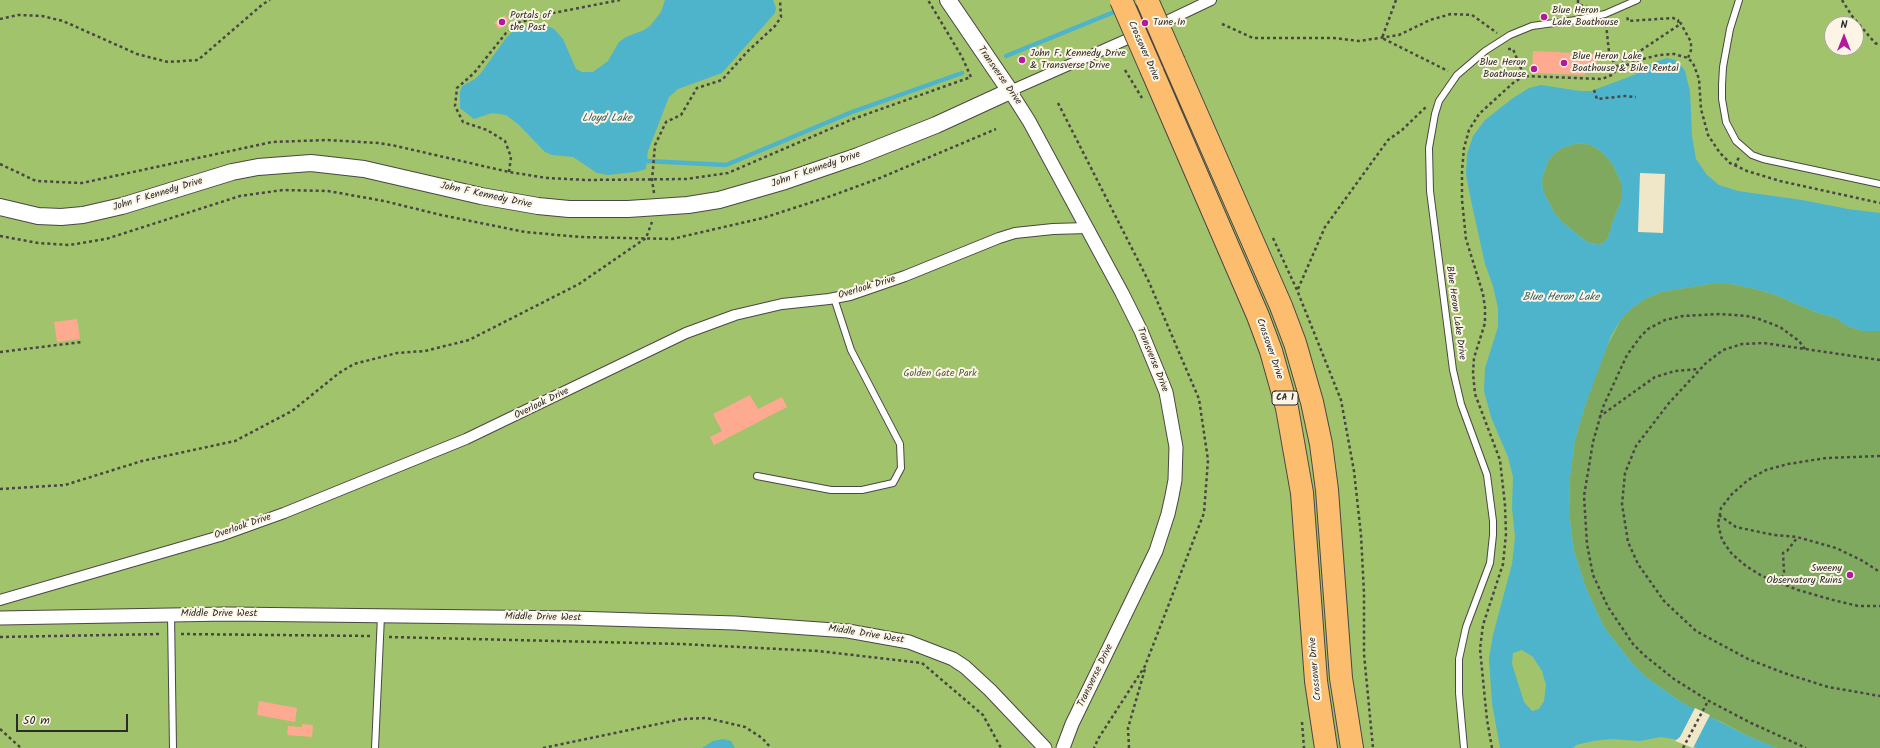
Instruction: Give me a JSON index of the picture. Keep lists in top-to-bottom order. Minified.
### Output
{"streets":{"highway":["Crossover Drive","CA 1"],"street":["Transverse Drive","John F Kennedy Drive","Overlook Drive","Middle Drive West"],"lane":["Blue Heron Lake Drive"]},"crossings":[["Transverse Drive","John F Kennedy Drive"],["Transverse Drive","Overlook Drive"]],"water":["Lloyd Lake","Blue Heron Lake"],"parks":["Golden Gate Park"],"places":["Blue Heron Lake Boathouse","Portals of the Past","Tune In","John F. Kennedy Drive & Transverse Drive","Blue Heron Lake Boathouse & Bike Rental","Blue Heron Boathouse","Sweeny Observatory Ruins"],"scale_bar":"50 m","north":"top"}
